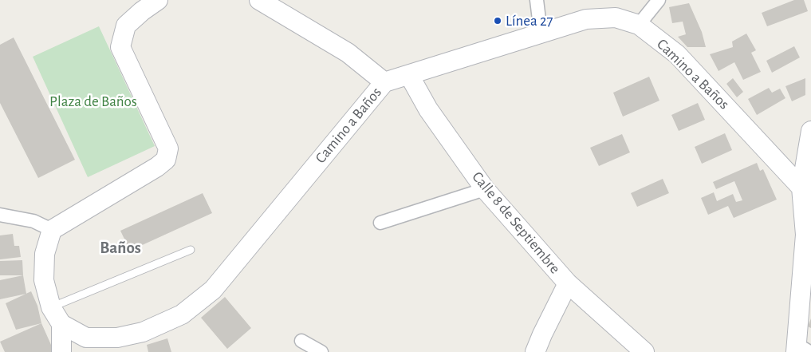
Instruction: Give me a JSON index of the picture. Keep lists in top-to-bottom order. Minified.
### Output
{"streets":{"street":["Camino a Baños","Calle 8 de Septiembre"]},"crossings":[["Camino a Baños","Calle 8 de Septiembre"]],"districts":["Baños"],"parks":["Plaza de Baños"],"places":["Línea 27"]}
